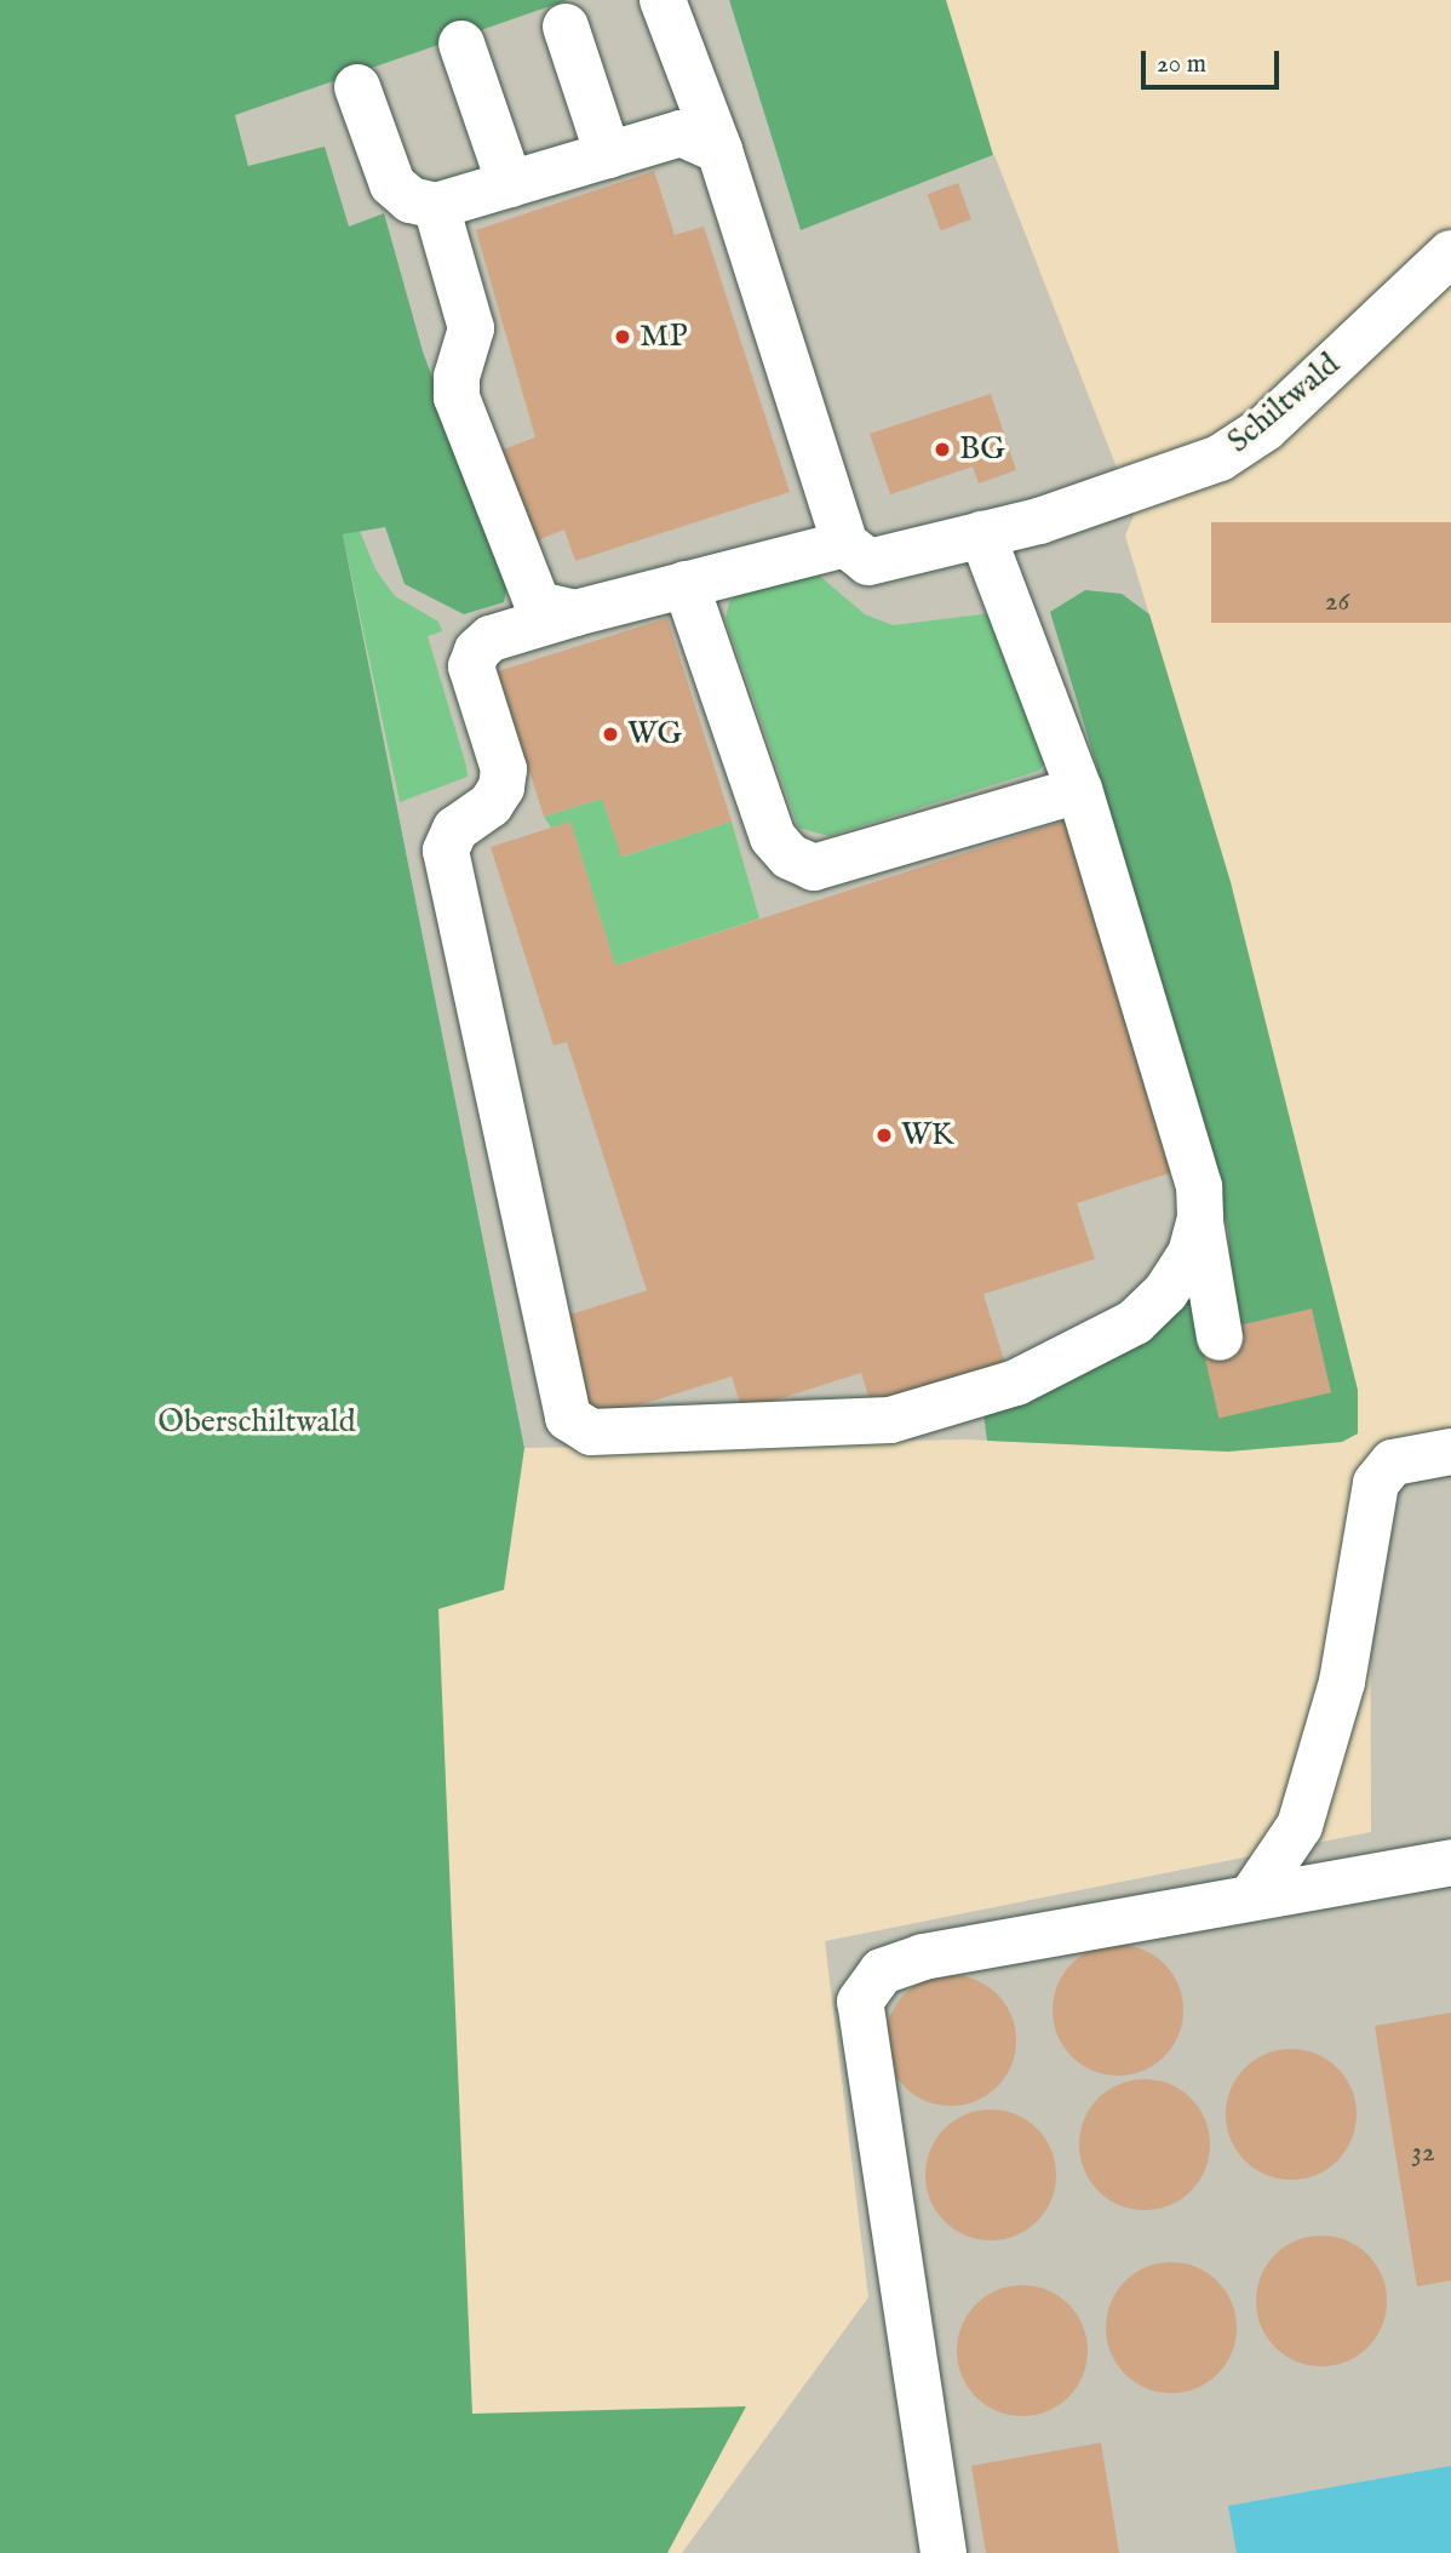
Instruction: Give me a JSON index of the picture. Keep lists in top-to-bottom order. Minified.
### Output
{"streets":{"lane":["Schiltwald"]},"parks":["Oberschiltwald"],"places":["MP","BG","WG","WK"],"house_numbers":["26","32"],"scale_bar":"20 m"}
